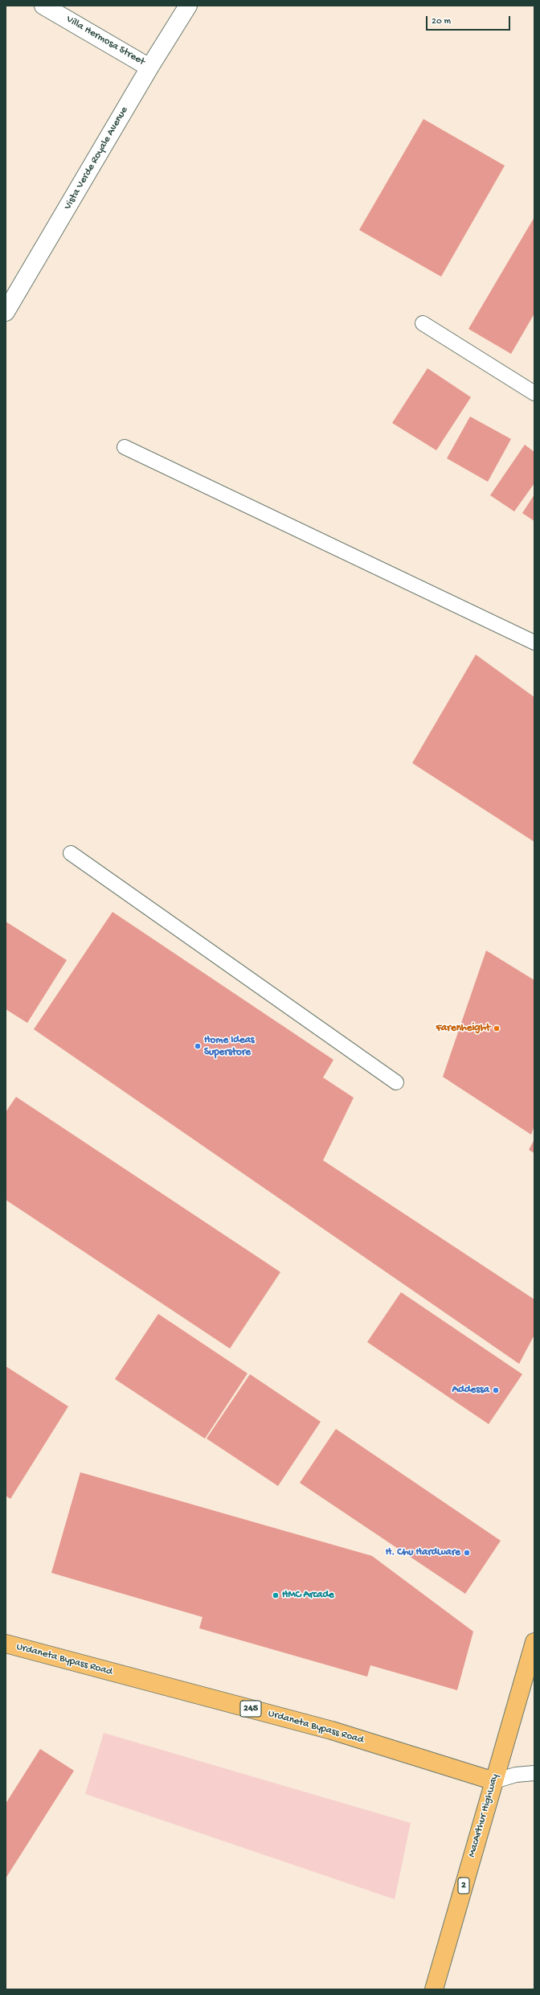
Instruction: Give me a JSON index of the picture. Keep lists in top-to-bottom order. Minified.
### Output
{"streets":{"main road":["Urdaneta Bypass Road","245","MacArthur Highway","2"],"street":["Villa Hermosa Street","Vista Verde Royale Avenue"]},"crossings":[["Villa Hermosa Street","Vista Verde Royale Avenue"],["Urdaneta Bypass Road","MacArthur Highway"]],"places":["Farenheight","Home Ideas Superstore","Addessa","H. Chu Hardware","HMC Arcade"],"scale_bar":"20 m"}
